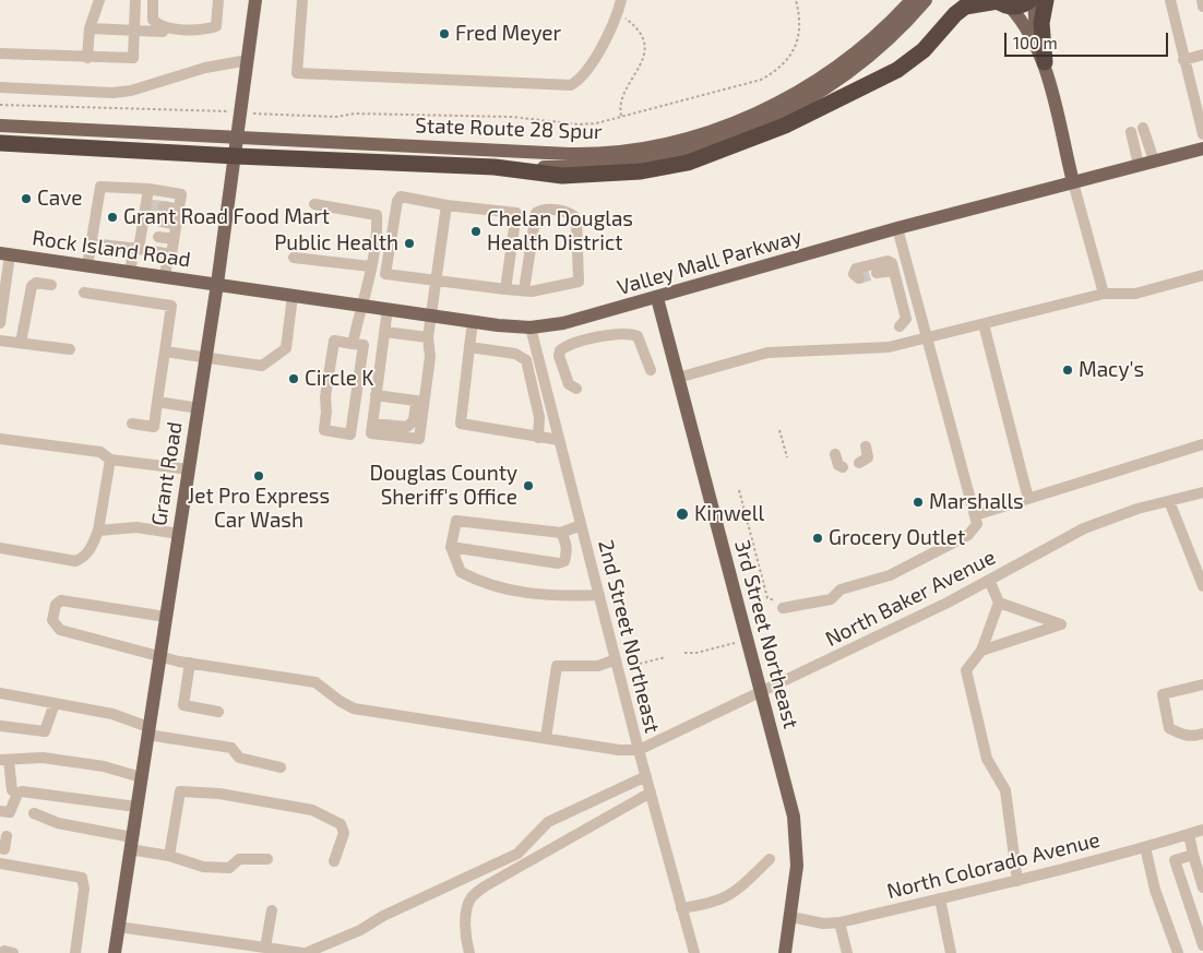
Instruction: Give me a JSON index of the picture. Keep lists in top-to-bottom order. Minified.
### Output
{"streets":{"main road":["State Route 28 Spur","Rock Island Road","Valley Mall Parkway","Grant Road","3rd Street Northeast"],"street":["North Baker Avenue","2nd Street Northeast","North Colorado Avenue"]},"crossings":[["State Route 28 Spur","Grant Road"],["Rock Island Road","Valley Mall Parkway"],["Rock Island Road","Grant Road"],["Valley Mall Parkway","Grant Road"],["Valley Mall Parkway","3rd Street Northeast"],["Valley Mall Parkway","2nd Street Northeast"],["North Baker Avenue","3rd Street Northeast"],["North Baker Avenue","2nd Street Northeast"],["3rd Street Northeast","North Colorado Avenue"]],"places":["Fred Meyer","Cave","Grant Road Food Mart","Chelan Douglas Health District","Public Health","Macy's","Circle K","Jet Pro Express Car Wash","Douglas County Sheriff's Office","Marshalls","Kinwell","Grocery Outlet"],"scale_bar":"100 m"}
